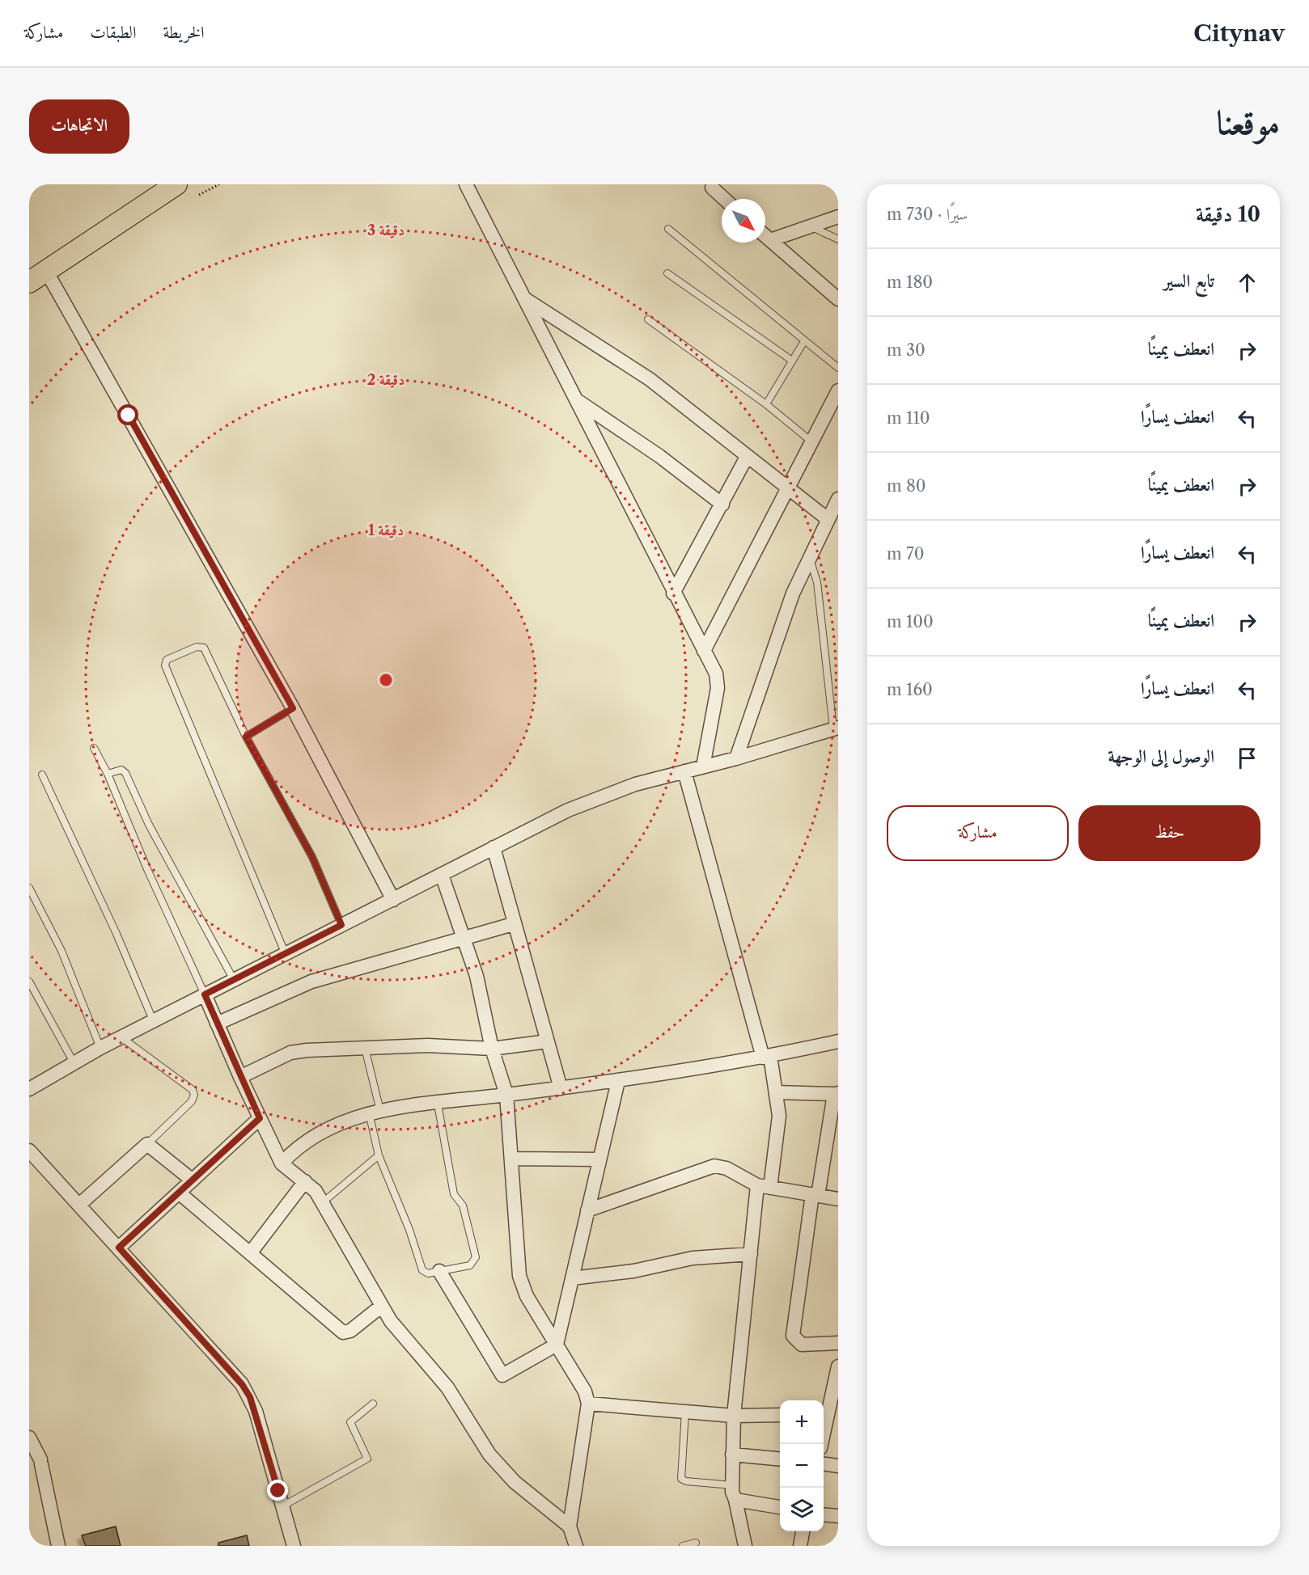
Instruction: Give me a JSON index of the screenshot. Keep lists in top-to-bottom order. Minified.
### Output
{"north":"bottom right","page":{"header":"Citynav","nav":["الخريطة","الطبقات","مشاركة"],"title":"موقعنا","buttons":["الاتجاهات",["حفظ","مشاركة"]],"heading":["10 دقيقة","سيرًا · 730 m"],"list":[["تابع السير","180 m"],["انعطف يمينًا","30 m"],["انعطف يسارًا","110 m"],["انعطف يمينًا","80 m"],["انعطف يسارًا","70 m"],["انعطف يمينًا","100 m"],["انعطف يسارًا","160 m"],"الوصول إلى الوجهة"],"map_buttons":["+","−"]},"rings":["3 دقيقة","2 دقيقة","1 دقيقة"]}
